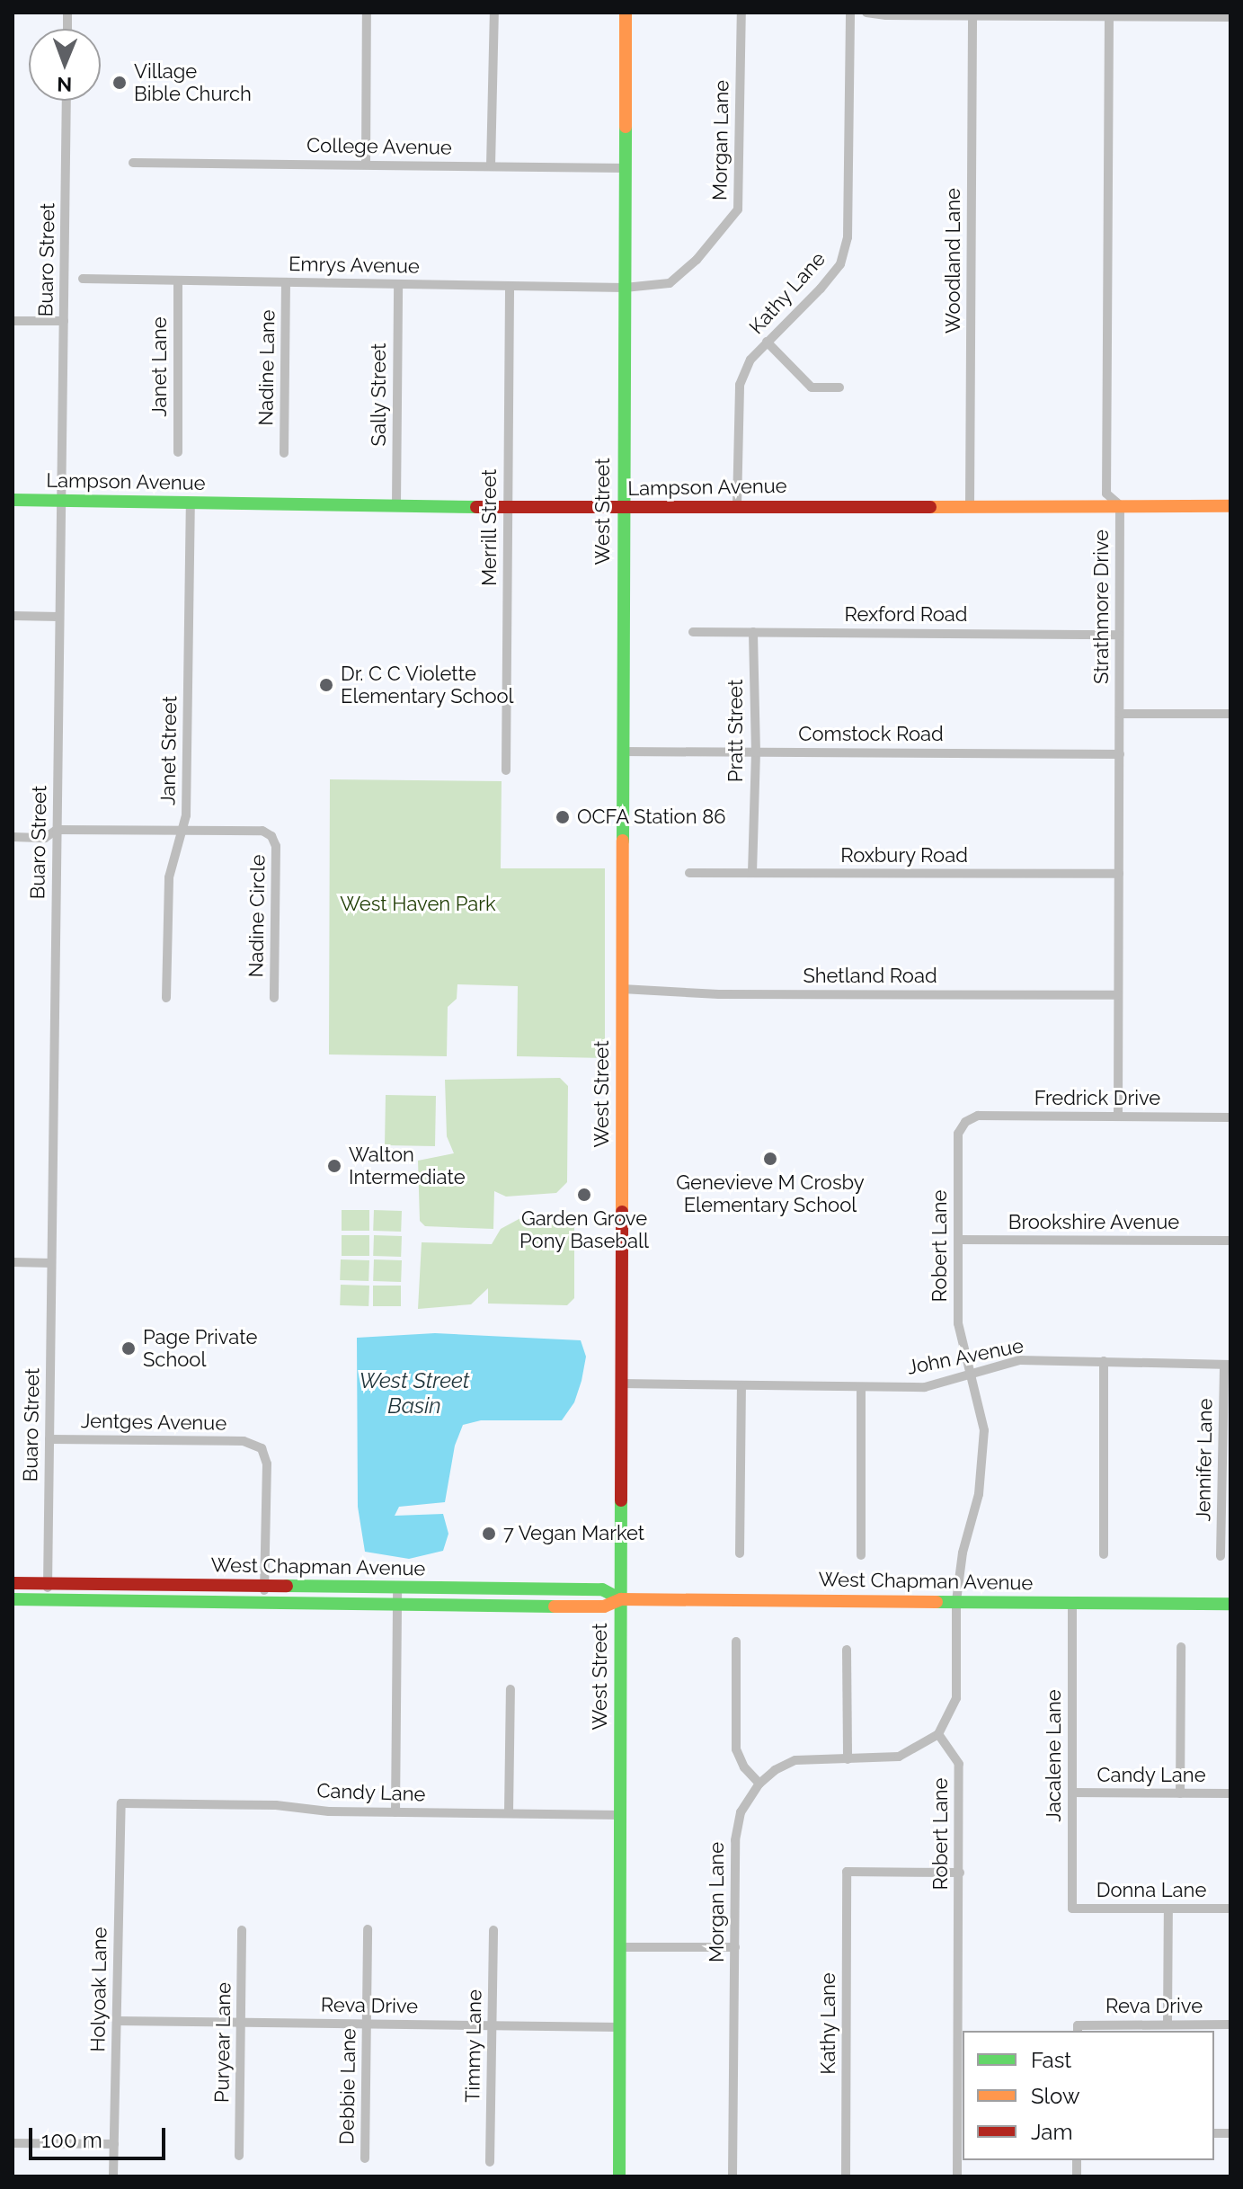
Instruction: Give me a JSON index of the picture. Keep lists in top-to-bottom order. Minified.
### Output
{"streets":{"main road":["Lampson Avenue","West Street","West Chapman Avenue"],"street":["Morgan Lane","College Avenue","Buaro Street","Woodland Lane","Emrys Avenue","Kathy Lane","Janet Lane","Nadine Lane","Sally Street","Merrill Street","Strathmore Drive","Rexford Road","Pratt Street","Comstock Road","Janet Street","Roxbury Road","Nadine Circle","Shetland Road","Fredrick Drive","Brookshire Avenue","Robert Lane","John Avenue","Jentges Avenue","Jennifer Lane","Jacalene Lane","Candy Lane","Donna Lane","Holyoak Lane","Reva Drive","Puryear Lane","Timmy Lane","Debbie Lane"]},"crossings":[["Morgan Lane","Emrys Avenue"],["Morgan Lane","West Street"],["College Avenue","West Street"],["Buaro Street","Lampson Avenue"],["Buaro Street","Jentges Avenue"],["Buaro Street","West Chapman Avenue"],["Woodland Lane","Lampson Avenue"],["Emrys Avenue","Janet Lane"],["Emrys Avenue","Nadine Lane"],["Emrys Avenue","Sally Street"],["Emrys Avenue","West Street"],["Emrys Avenue","Merrill Street"],["Kathy Lane","Lampson Avenue"],["Kathy Lane","Robert Lane"],["Sally Street","Lampson Avenue"],["Lampson Avenue","West Street"],["Lampson Avenue","Merrill Street"],["Lampson Avenue","Strathmore Drive"],["Lampson Avenue","Janet Street"],["West Street","Comstock Road"],["West Street","Shetland Road"],["West Street","John Avenue"],["West Street","West Chapman Avenue"],["West Street","Candy Lane"],["West Street","Reva Drive"],["Strathmore Drive","Rexford Road"],["Strathmore Drive","Comstock Road"],["Strathmore Drive","Roxbury Road"],["Strathmore Drive","Shetland Road"],["Strathmore Drive","Fredrick Drive"],["Rexford Road","Pratt Street"],["Pratt Street","Comstock Road"],["Pratt Street","Roxbury Road"],["Janet Street","Nadine Circle"],["Fredrick Drive","Robert Lane"],["Brookshire Avenue","Robert Lane"],["Robert Lane","John Avenue"],["Robert Lane","West Chapman Avenue"],["John Avenue","Jennifer Lane"],["Jentges Avenue","West Chapman Avenue"],["West Chapman Avenue","Jacalene Lane"],["Jacalene Lane","Candy Lane"],["Jacalene Lane","Donna Lane"],["Candy Lane","Holyoak Lane"],["Holyoak Lane","Reva Drive"],["Reva Drive","Puryear Lane"],["Reva Drive","Timmy Lane"],["Reva Drive","Debbie Lane"]],"water":["West Street Basin"],"parks":["West Haven Park"],"places":["Village Bible Church","Dr. C C Violette Elementary School","OCFA Station 86","Genevieve M Crosby Elementary School","Walton Intermediate","Garden Grove Pony Baseball","Page Private School","7 Vegan Market"],"legend":["Fast","Slow","Jam"],"scale_bar":"100 m","north":"bottom"}
